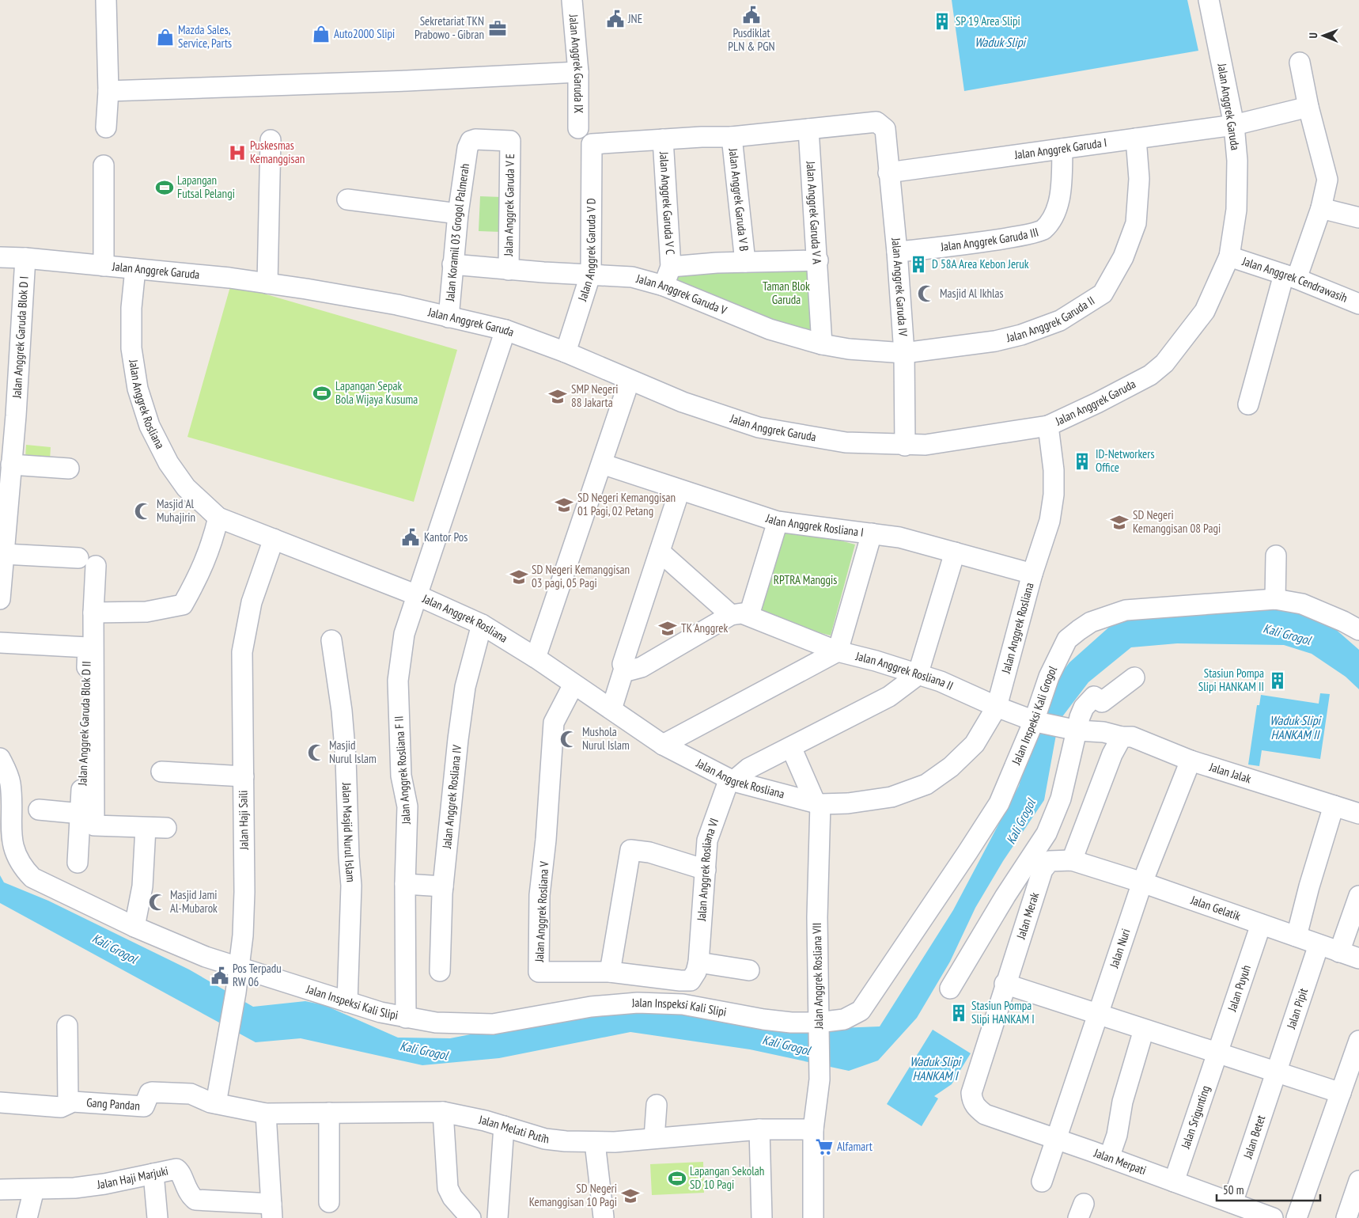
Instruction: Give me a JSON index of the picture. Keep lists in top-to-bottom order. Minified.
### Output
{"streets":{"street":["Jalan Anggrek Garuda IX","Jalan Anggrek Garuda","Jalan Anggrek Garuda I","Jalan Anggrek Garuda V B","Jalan Anggrek Garuda V C","Jalan Anggrek Garuda V E","Jalan Anggrek Garuda V A","Jalan Koramil 03 Grogol Palmerah","Jalan Anggrek Garuda III","Jalan Anggrek Garuda V D","Jalan Anggrek Cendrawasih","Jalan Anggrek Garuda IV","Jalan Anggrek Garuda V","Jalan Anggrek Garuda II","Jalan Anggrek Garuda Blok D I","Jalan Anggrek Rosliana","Jalan Anggrek Rosliana I","Jalan Anggrek Rosliana II","Jalan Inspeksi Kali Grogol","Jalan Anggrek Garuda Blok D II","Jalan Anggrek Rosliana F II","Jalan Jalak","Jalan Anggrek Rosliana IV","Jalan Haji Saili","Jalan Masjid Nurul Islam","Jalan Anggrek Rosliana VI","Jalan Gelatik","Jalan Anggrek Rosliana V","Jalan Merak","Jalan Nuri","Jalan Anggrek Rosliana VII","Jalan Puyuh","Jalan Inspeksi Kali Slipi","Jalan Pipit","Gang Pandan","Jalan Srigunting","Jalan Melati Putih","Jalan Betet","Jalan Merpati","Jalan Haji Marjuki"]},"crossings":[["Jalan Anggrek Garuda","Jalan Anggrek Garuda I"],["Jalan Anggrek Garuda","Jalan Koramil 03 Grogol Palmerah"],["Jalan Anggrek Garuda","Jalan Anggrek Garuda V D"],["Jalan Anggrek Garuda","Jalan Anggrek Cendrawasih"],["Jalan Anggrek Garuda","Jalan Anggrek Garuda IV"],["Jalan Anggrek Garuda","Jalan Anggrek Garuda Blok D I"],["Jalan Anggrek Garuda","Jalan Anggrek Rosliana"],["Jalan Anggrek Garuda","Jalan Anggrek Rosliana F II"],["Jalan Anggrek Garuda I","Jalan Anggrek Garuda III"],["Jalan Anggrek Garuda I","Jalan Anggrek Garuda IV"],["Jalan Anggrek Garuda I","Jalan Anggrek Garuda II"],["Jalan Anggrek Garuda V C","Jalan Anggrek Garuda V D"],["Jalan Anggrek Garuda V E","Jalan Koramil 03 Grogol Palmerah"],["Jalan Anggrek Garuda V E","Jalan Anggrek Garuda V"],["Jalan Anggrek Garuda V A","Jalan Anggrek Garuda IV"],["Jalan Anggrek Garuda V A","Jalan Anggrek Garuda V"],["Jalan Koramil 03 Grogol Palmerah","Jalan Anggrek Garuda V"],["Jalan Anggrek Garuda III","Jalan Anggrek Garuda IV"],["Jalan Anggrek Garuda V D","Jalan Anggrek Garuda V"],["Jalan Anggrek Garuda IV","Jalan Anggrek Garuda V"],["Jalan Anggrek Garuda IV","Jalan Anggrek Garuda II"],["Jalan Anggrek Garuda V","Jalan Anggrek Garuda II"],["Jalan Anggrek Rosliana","Jalan Anggrek Rosliana I"],["Jalan Anggrek Rosliana","Jalan Anggrek Rosliana II"],["Jalan Anggrek Rosliana","Jalan Anggrek Rosliana F II"],["Jalan Anggrek Rosliana","Jalan Anggrek Rosliana IV"],["Jalan Anggrek Rosliana","Jalan Haji Saili"],["Jalan Anggrek Rosliana","Jalan Anggrek Rosliana VI"],["Jalan Anggrek Rosliana","Jalan Anggrek Rosliana V"],["Jalan Anggrek Rosliana","Jalan Anggrek Rosliana VII"],["Jalan Anggrek Rosliana II","Jalan Inspeksi Kali Grogol"],["Jalan Anggrek Rosliana II","Jalan Jalak"],["Jalan Inspeksi Kali Grogol","Jalan Anggrek Rosliana VII"],["Jalan Inspeksi Kali Grogol","Jalan Inspeksi Kali Slipi"],["Jalan Anggrek Rosliana F II","Jalan Inspeksi Kali Slipi"],["Jalan Jalak","Jalan Nuri"],["Jalan Haji Saili","Jalan Inspeksi Kali Slipi"],["Jalan Haji Saili","Gang Pandan"],["Jalan Haji Saili","Jalan Melati Putih"],["Jalan Masjid Nurul Islam","Jalan Inspeksi Kali Slipi"],["Jalan Anggrek Rosliana VI","Jalan Anggrek Rosliana V"],["Jalan Gelatik","Jalan Merak"],["Jalan Gelatik","Jalan Nuri"],["Jalan Gelatik","Jalan Puyuh"],["Jalan Gelatik","Jalan Pipit"],["Jalan Merak","Jalan Merpati"],["Jalan Nuri","Jalan Merpati"],["Jalan Anggrek Rosliana VII","Jalan Inspeksi Kali Slipi"],["Jalan Anggrek Rosliana VII","Jalan Melati Putih"],["Jalan Puyuh","Jalan Srigunting"],["Jalan Pipit","Jalan Betet"],["Gang Pandan","Jalan Melati Putih"],["Jalan Srigunting","Jalan Merpati"],["Jalan Betet","Jalan Merpati"]],"water":["Waduk Slipi","Kali Grogol","Waduk Slipi HANKAM II","Waduk Slipi HANKAM I"],"parks":["Taman Blok Garuda","RPTRA Manggis"],"places":{"public building":["Pusdiklat PLN & PGN","JNE","Kantor Pos","Pos Terpadu RW 06"],"building":["SP 19 Area Slipi","D 58A Area Kebon Jeruk","ID-Networkers Office","Stasiun Pompa Slipi HANKAM II","Stasiun Pompa Slipi HANKAM I"],"office":["Sekretariat TKN Prabowo - Gibran"],"shop":["Auto2000 Slipi","Mazda Sales, Service, Parts"],"hospital":["Puskesmas Kemanggisan"],"sports":["Lapangan Futsal Pelangi","Lapangan Sepak Bola Wijaya Kusuma","Lapangan Sekolah SD 10 Pagi"],"mosque":["Masjid Al Ikhlas","Masjid Al Muhajirin","Mushola Nurul Islam","Masjid Nurul Islam","Masjid Jami Al-Mubarok"],"school or university":["SMP Negeri 88 Jakarta","SD Negeri Kemanggisan 01 Pagi, 02 Petang","SD Negeri Kemanggisan 08 Pagi","SD Negeri Kemanggisan 03 pagi, 05 Pagi","TK Anggrek","SD Negeri Kemanggisan 10 Pagi"],"supermarket":["Alfamart"]},"scale_bar":"50 m","north":"left"}
